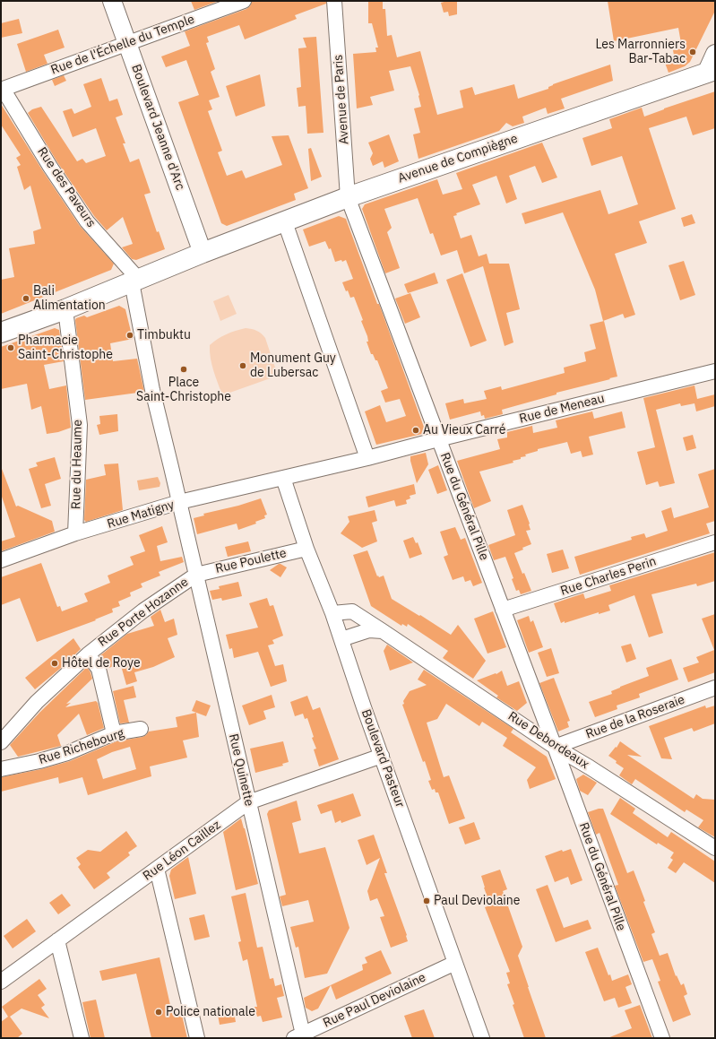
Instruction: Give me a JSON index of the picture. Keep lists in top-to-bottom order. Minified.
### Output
{"streets":{"main road":["Avenue de Compiègne"],"street":["Rue de l'Échelle du Temple","Avenue de Paris","Boulevard Jeanne d'Arc","Rue des Paveurs","Rue de Meneau","Rue du Heaume","Rue du Général Pille","Rue Matigny","Rue Poulette","Rue Charles Perin","Rue Porte Hozanne","Rue de la Roseraie","Rue Debordeaux","Rue Richebourg","Boulevard Pasteur","Rue Quinette","Rue Léon Caillez","Rue Paul Deviolaine"]},"crossings":[["Rue de l'Échelle du Temple","Boulevard Jeanne d'Arc"],["Rue de l'Échelle du Temple","Rue des Paveurs"],["Avenue de Paris","Avenue de Compiègne"],["Avenue de Paris","Rue du Général Pille"],["Boulevard Jeanne d'Arc","Avenue de Compiègne"],["Avenue de Compiègne","Rue des Paveurs"],["Avenue de Compiègne","Rue du Heaume"],["Avenue de Compiègne","Rue du Général Pille"],["Rue de Meneau","Rue du Général Pille"],["Rue de Meneau","Rue Matigny"],["Rue de Meneau","Boulevard Pasteur"],["Rue du Heaume","Rue Matigny"],["Rue du Général Pille","Rue Charles Perin"],["Rue du Général Pille","Rue de la Roseraie"],["Rue du Général Pille","Rue Debordeaux"],["Rue Matigny","Boulevard Pasteur"],["Rue Matigny","Rue Quinette"],["Rue Poulette","Rue Porte Hozanne"],["Rue Poulette","Boulevard Pasteur"],["Rue Poulette","Rue Quinette"],["Rue Porte Hozanne","Rue Quinette"],["Rue de la Roseraie","Rue Debordeaux"],["Rue Debordeaux","Boulevard Pasteur"],["Boulevard Pasteur","Rue Léon Caillez"],["Boulevard Pasteur","Rue Paul Deviolaine"],["Rue Quinette","Rue Léon Caillez"],["Rue Quinette","Rue Paul Deviolaine"]],"places":["Les Marronniers Bar-Tabac","Bali Alimentation","Timbuktu","Pharmacie Saint-Christophe","Monument Guy de Lubersac","Place Saint-Christophe","Au Vieux Carré","Hôtel de Roye","Paul Deviolaine","Police nationale"]}
